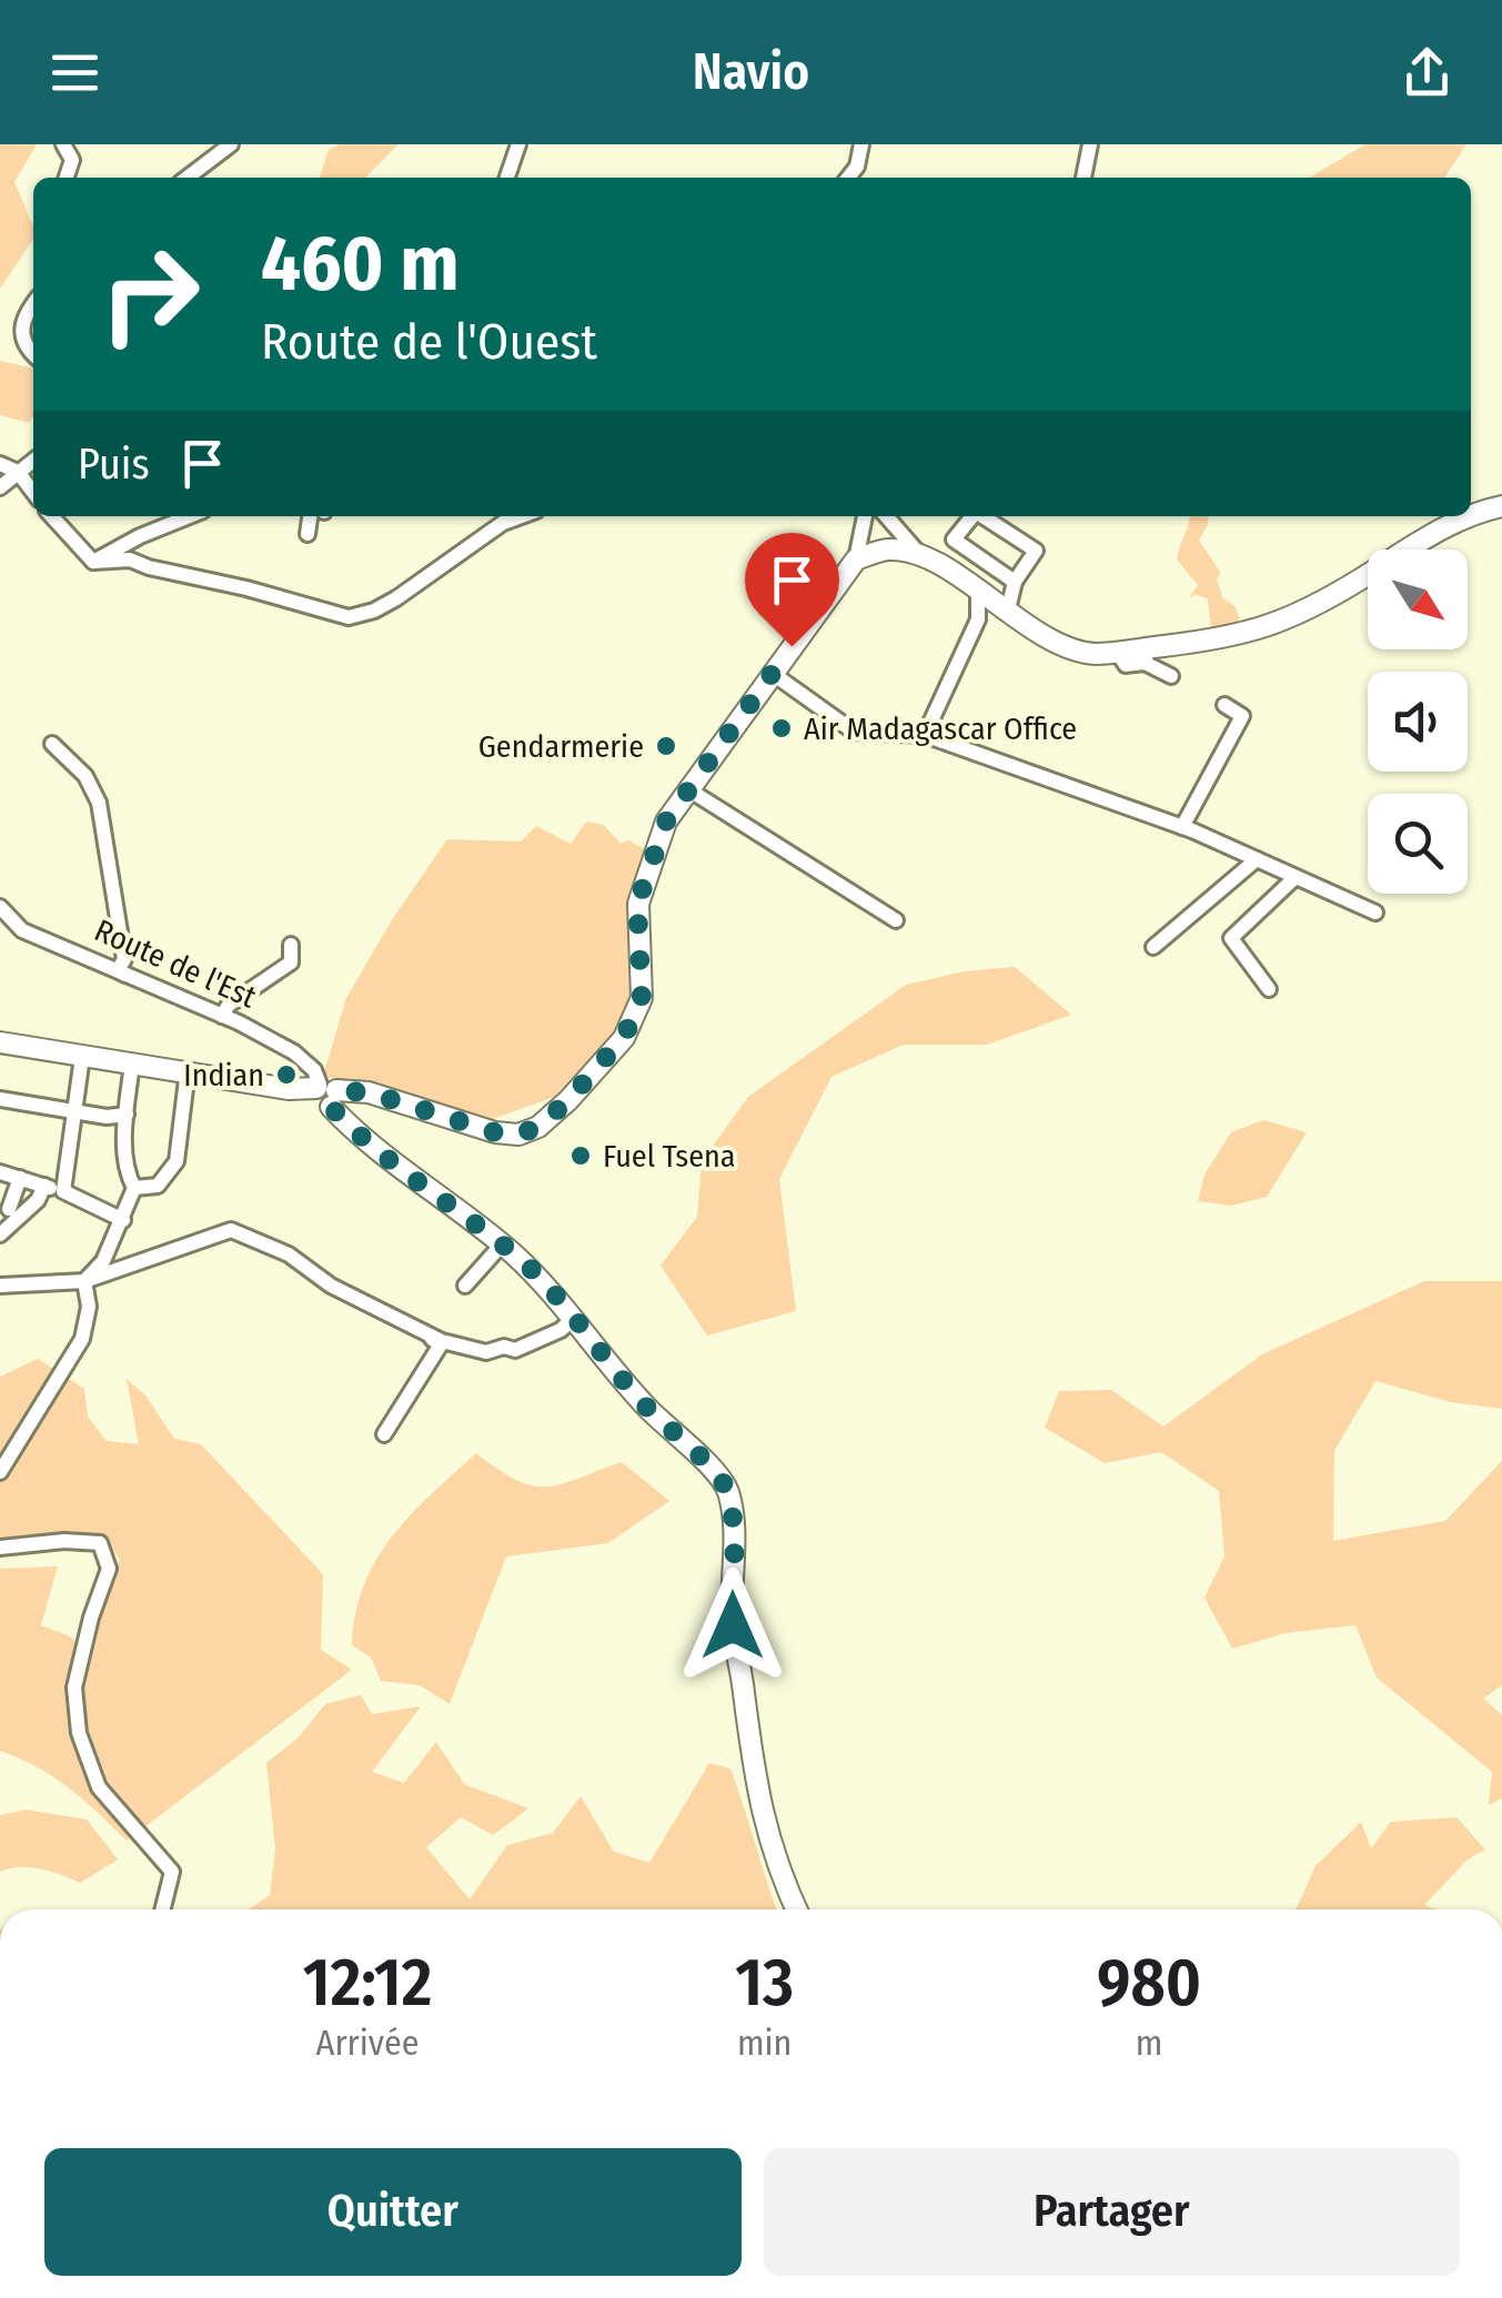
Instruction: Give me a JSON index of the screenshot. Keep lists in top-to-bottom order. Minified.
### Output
{"streets":{"main road":["Route de l'Est"]},"places":["Air Madagascar Office","Gendarmerie","Indian","Fuel Tsena"],"north":"bottom right","page":{"header":"Navio","turn":["460 m","Route de l'Ouest"],"then":"Puis","eta":["12:12","Arrivée","13","min","980","m"],"buttons":["Quitter","Partager"]}}
